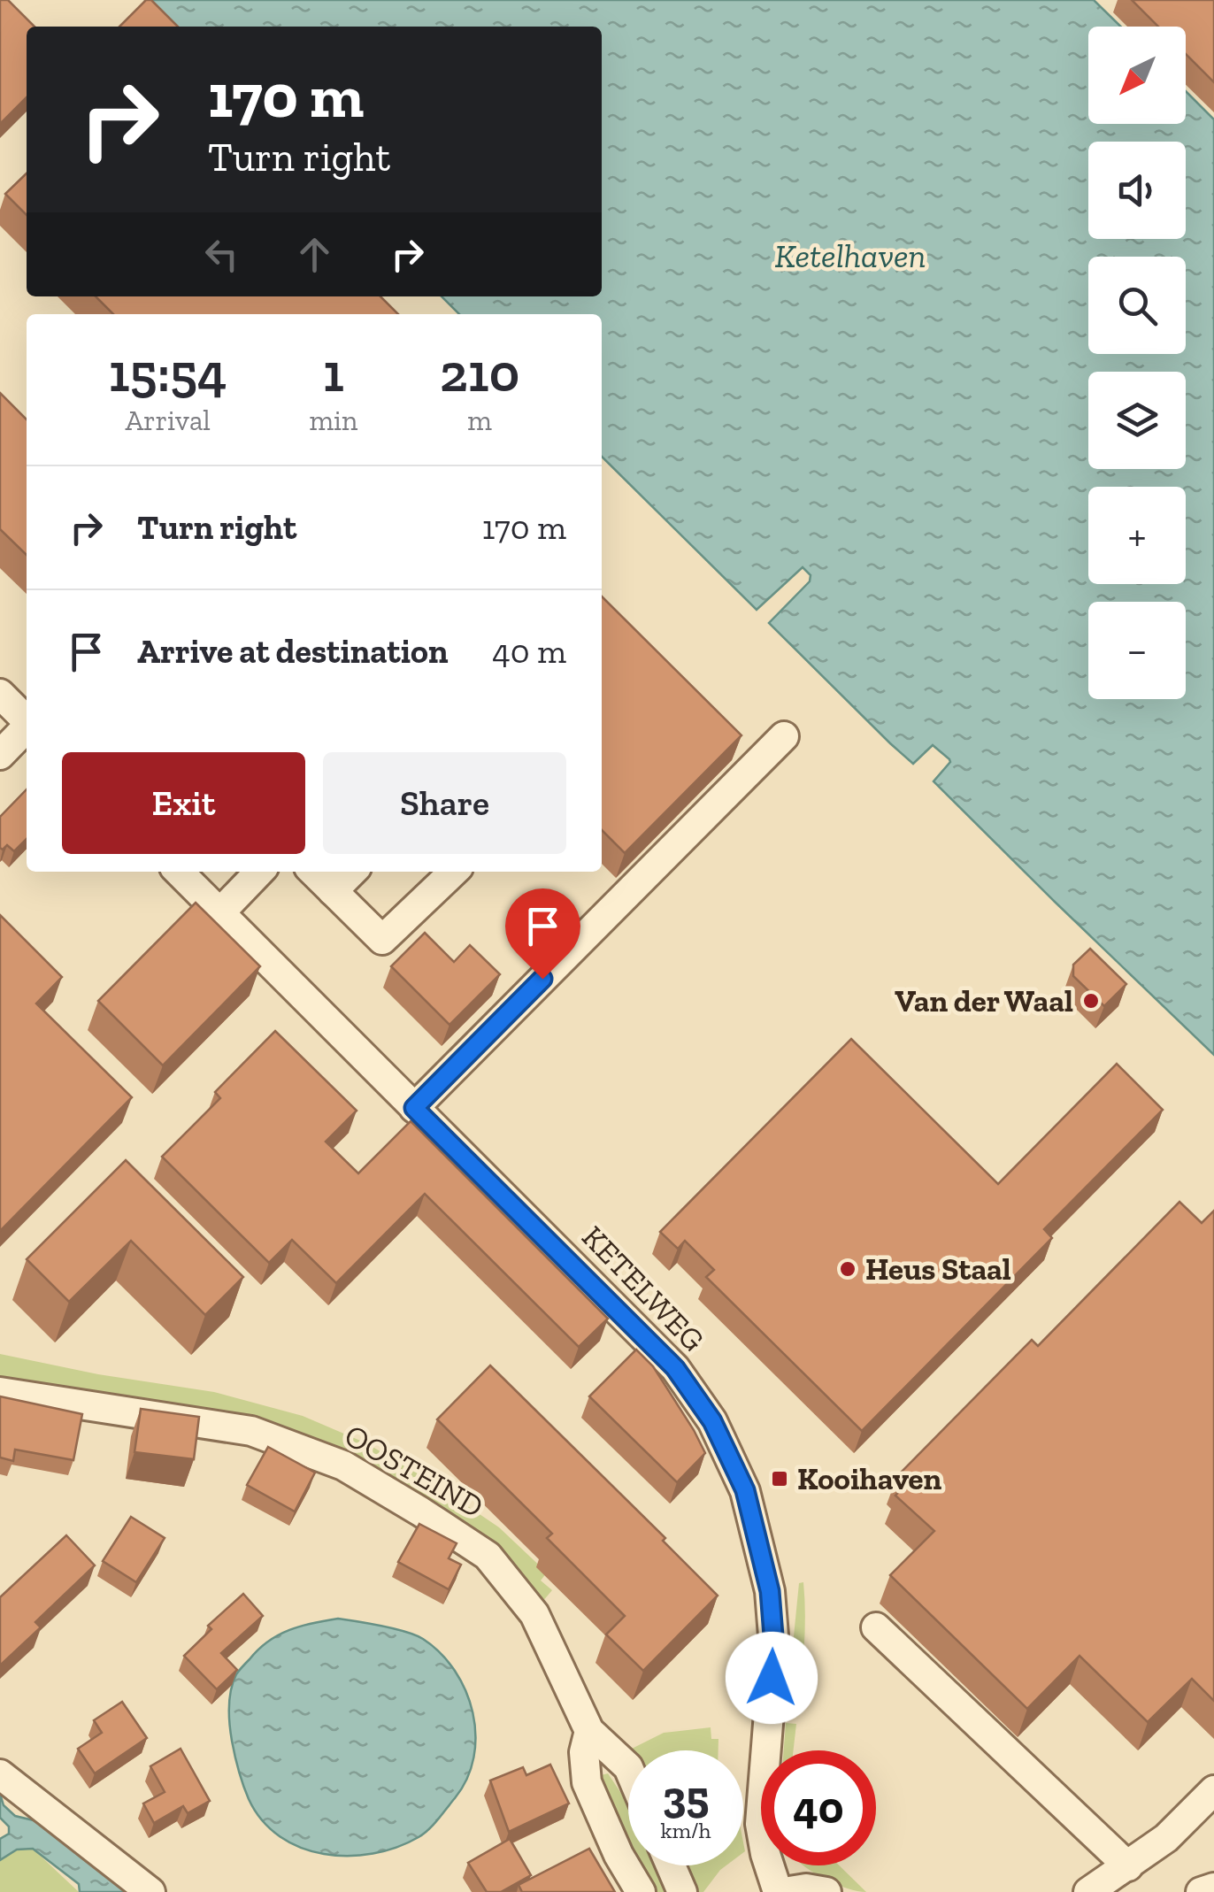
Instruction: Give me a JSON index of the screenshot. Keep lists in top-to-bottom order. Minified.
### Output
{"streets":{"street":["KETELWEG","OOSTEIND"]},"water":["Ketelhaven"],"places":{"other":["Van der Waal","Heus Staal"],"transit":["Kooihaven"]},"north":"bottom left","page":{"map_buttons":["+","−"],"turn":["170 m","Turn right"],"eta":["15:54","Arrival","1","min","210","m"],"list":[{"name":"Turn right","value":"170 m"},{"name":"Arrive at destination","value":"40 m"}],"buttons":["Exit","Share"],"speed":"35 km/h","limit":"40"}}
